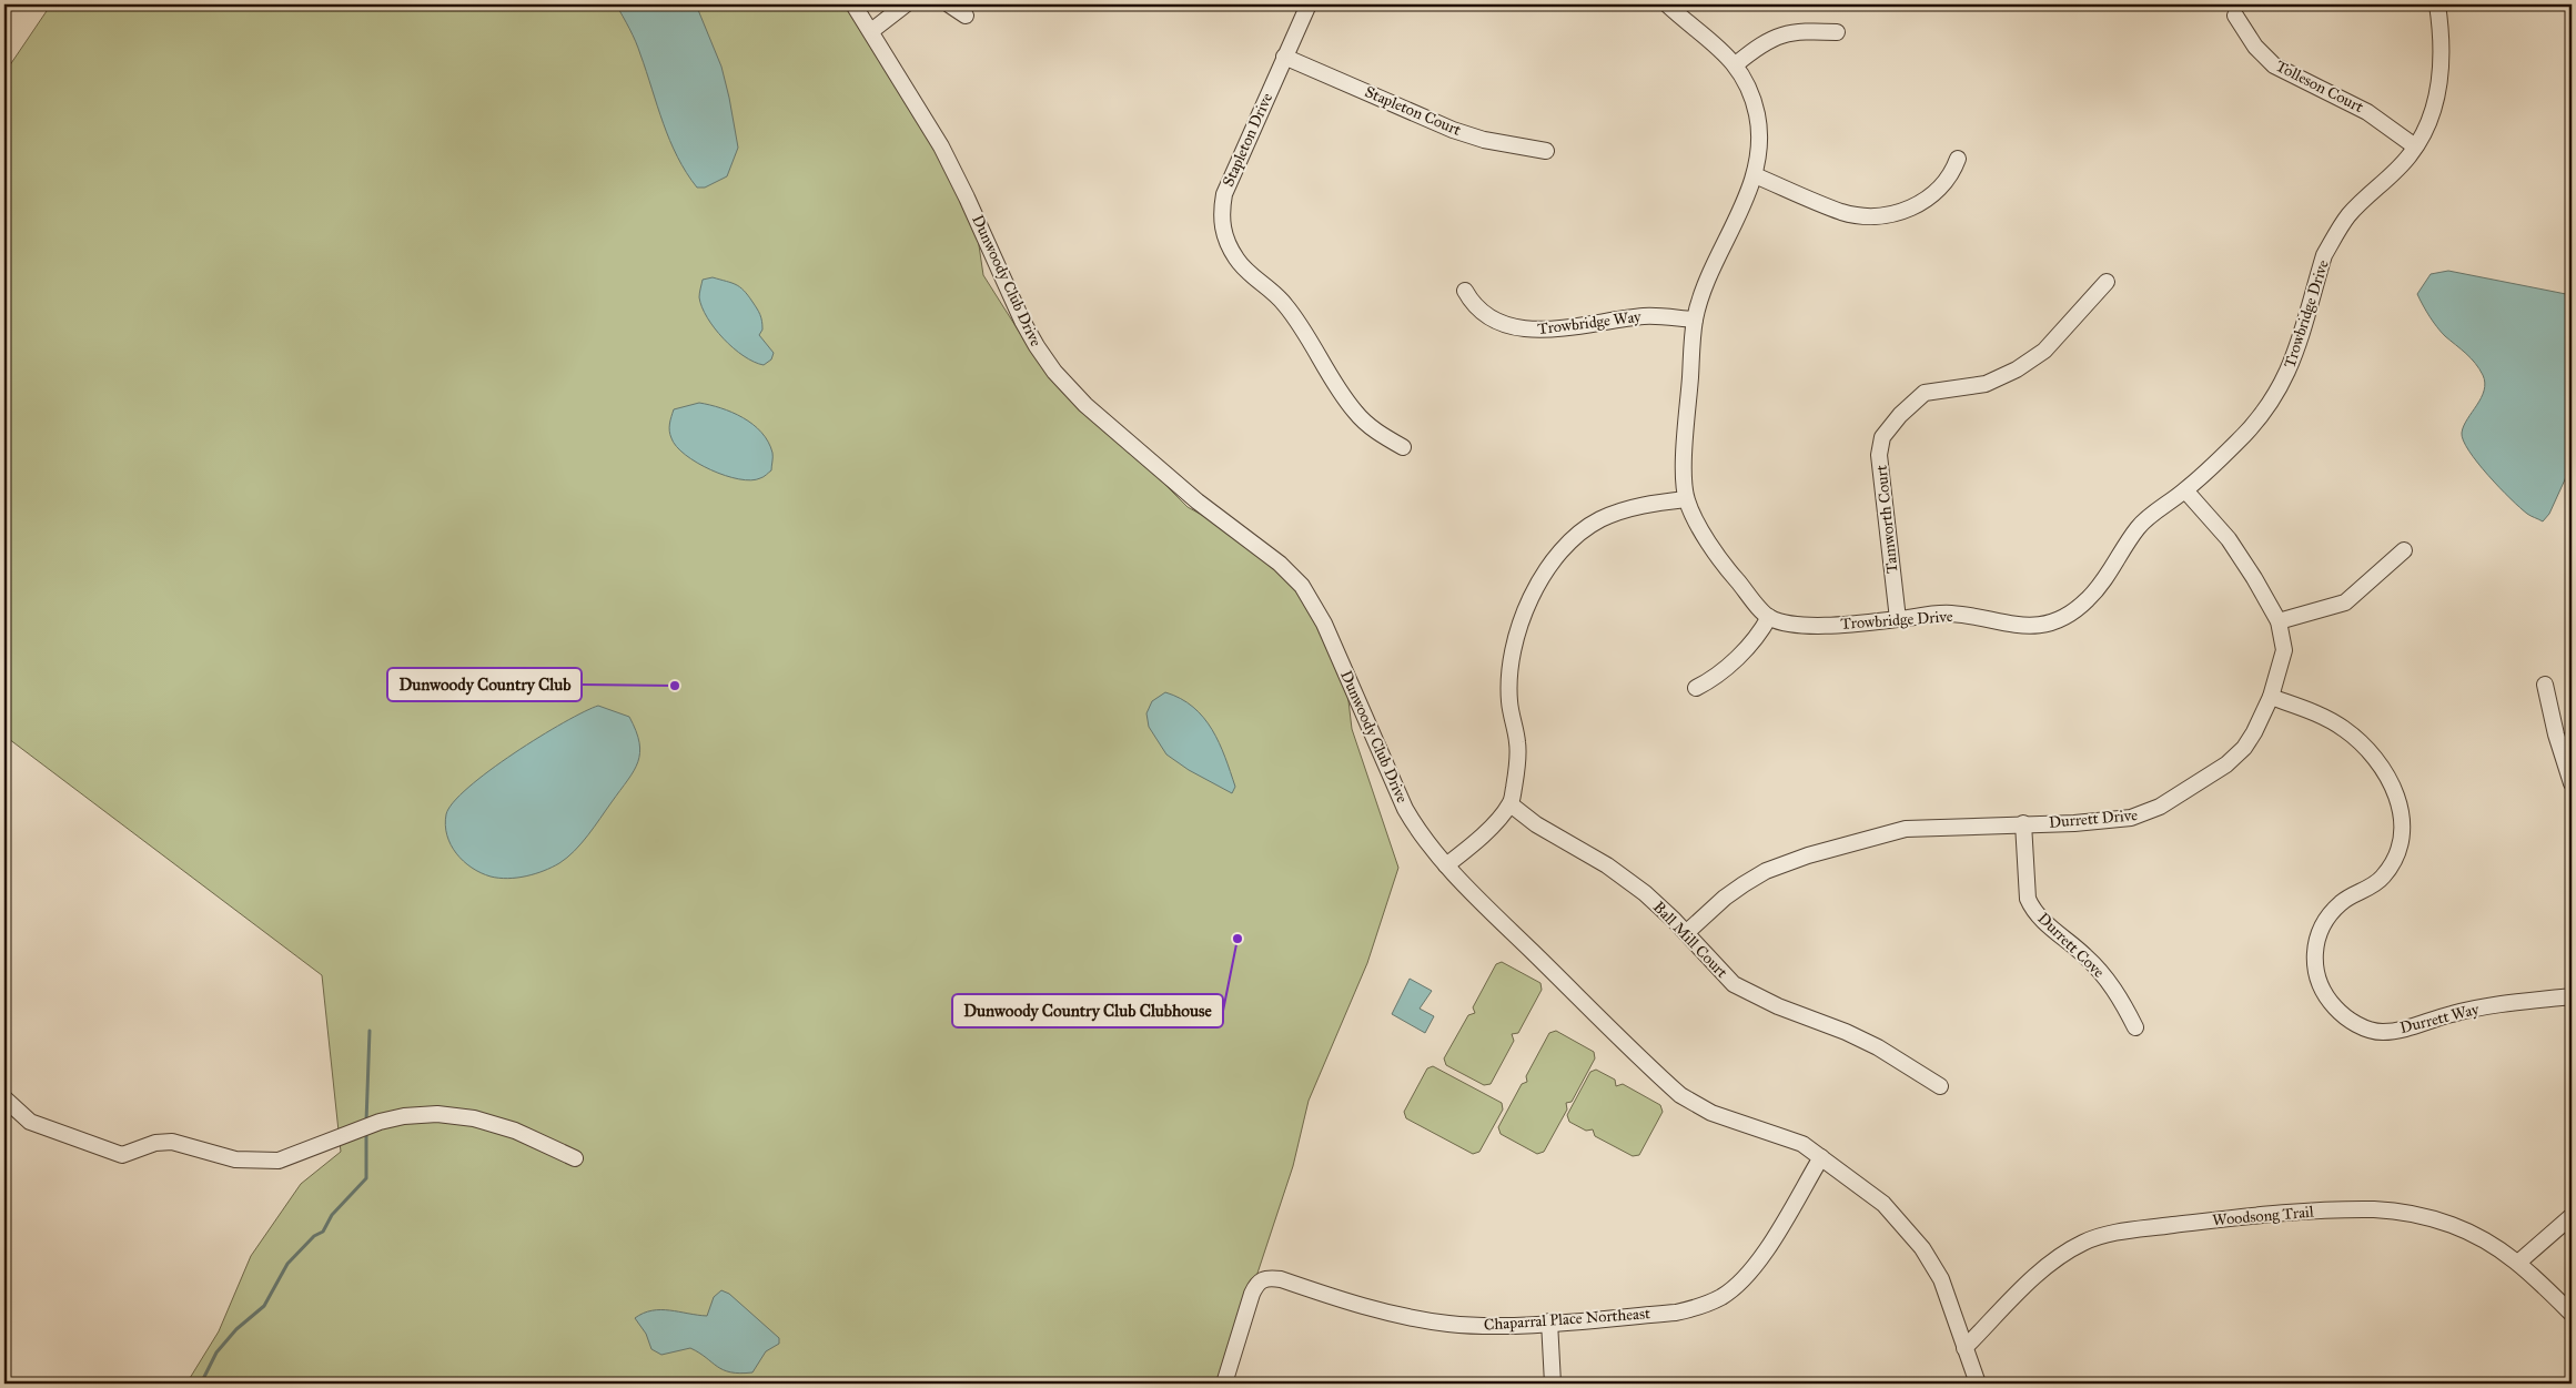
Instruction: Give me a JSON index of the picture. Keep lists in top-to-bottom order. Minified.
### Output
{"streets":{"street":["Tolleson Court","Stapleton Court","Stapleton Drive","Dunwoody Club Drive","Trowbridge Drive","Trowbridge Way","Tamworth Court","Durrett Drive","Ball Mill Court","Durrett Cove","Durrett Way","Woodsong Trail","Chaparral Place Northeast"]},"crossings":[["Tolleson Court","Trowbridge Drive"],["Stapleton Court","Stapleton Drive"],["Dunwoody Club Drive","Woodsong Trail"],["Dunwoody Club Drive","Chaparral Place Northeast"],["Trowbridge Drive","Tamworth Court"],["Trowbridge Drive","Durrett Drive"],["Durrett Drive","Ball Mill Court"],["Durrett Drive","Durrett Cove"],["Durrett Drive","Durrett Way"]],"places":["Dunwoody Country Club","Dunwoody Country Club Clubhouse"]}
